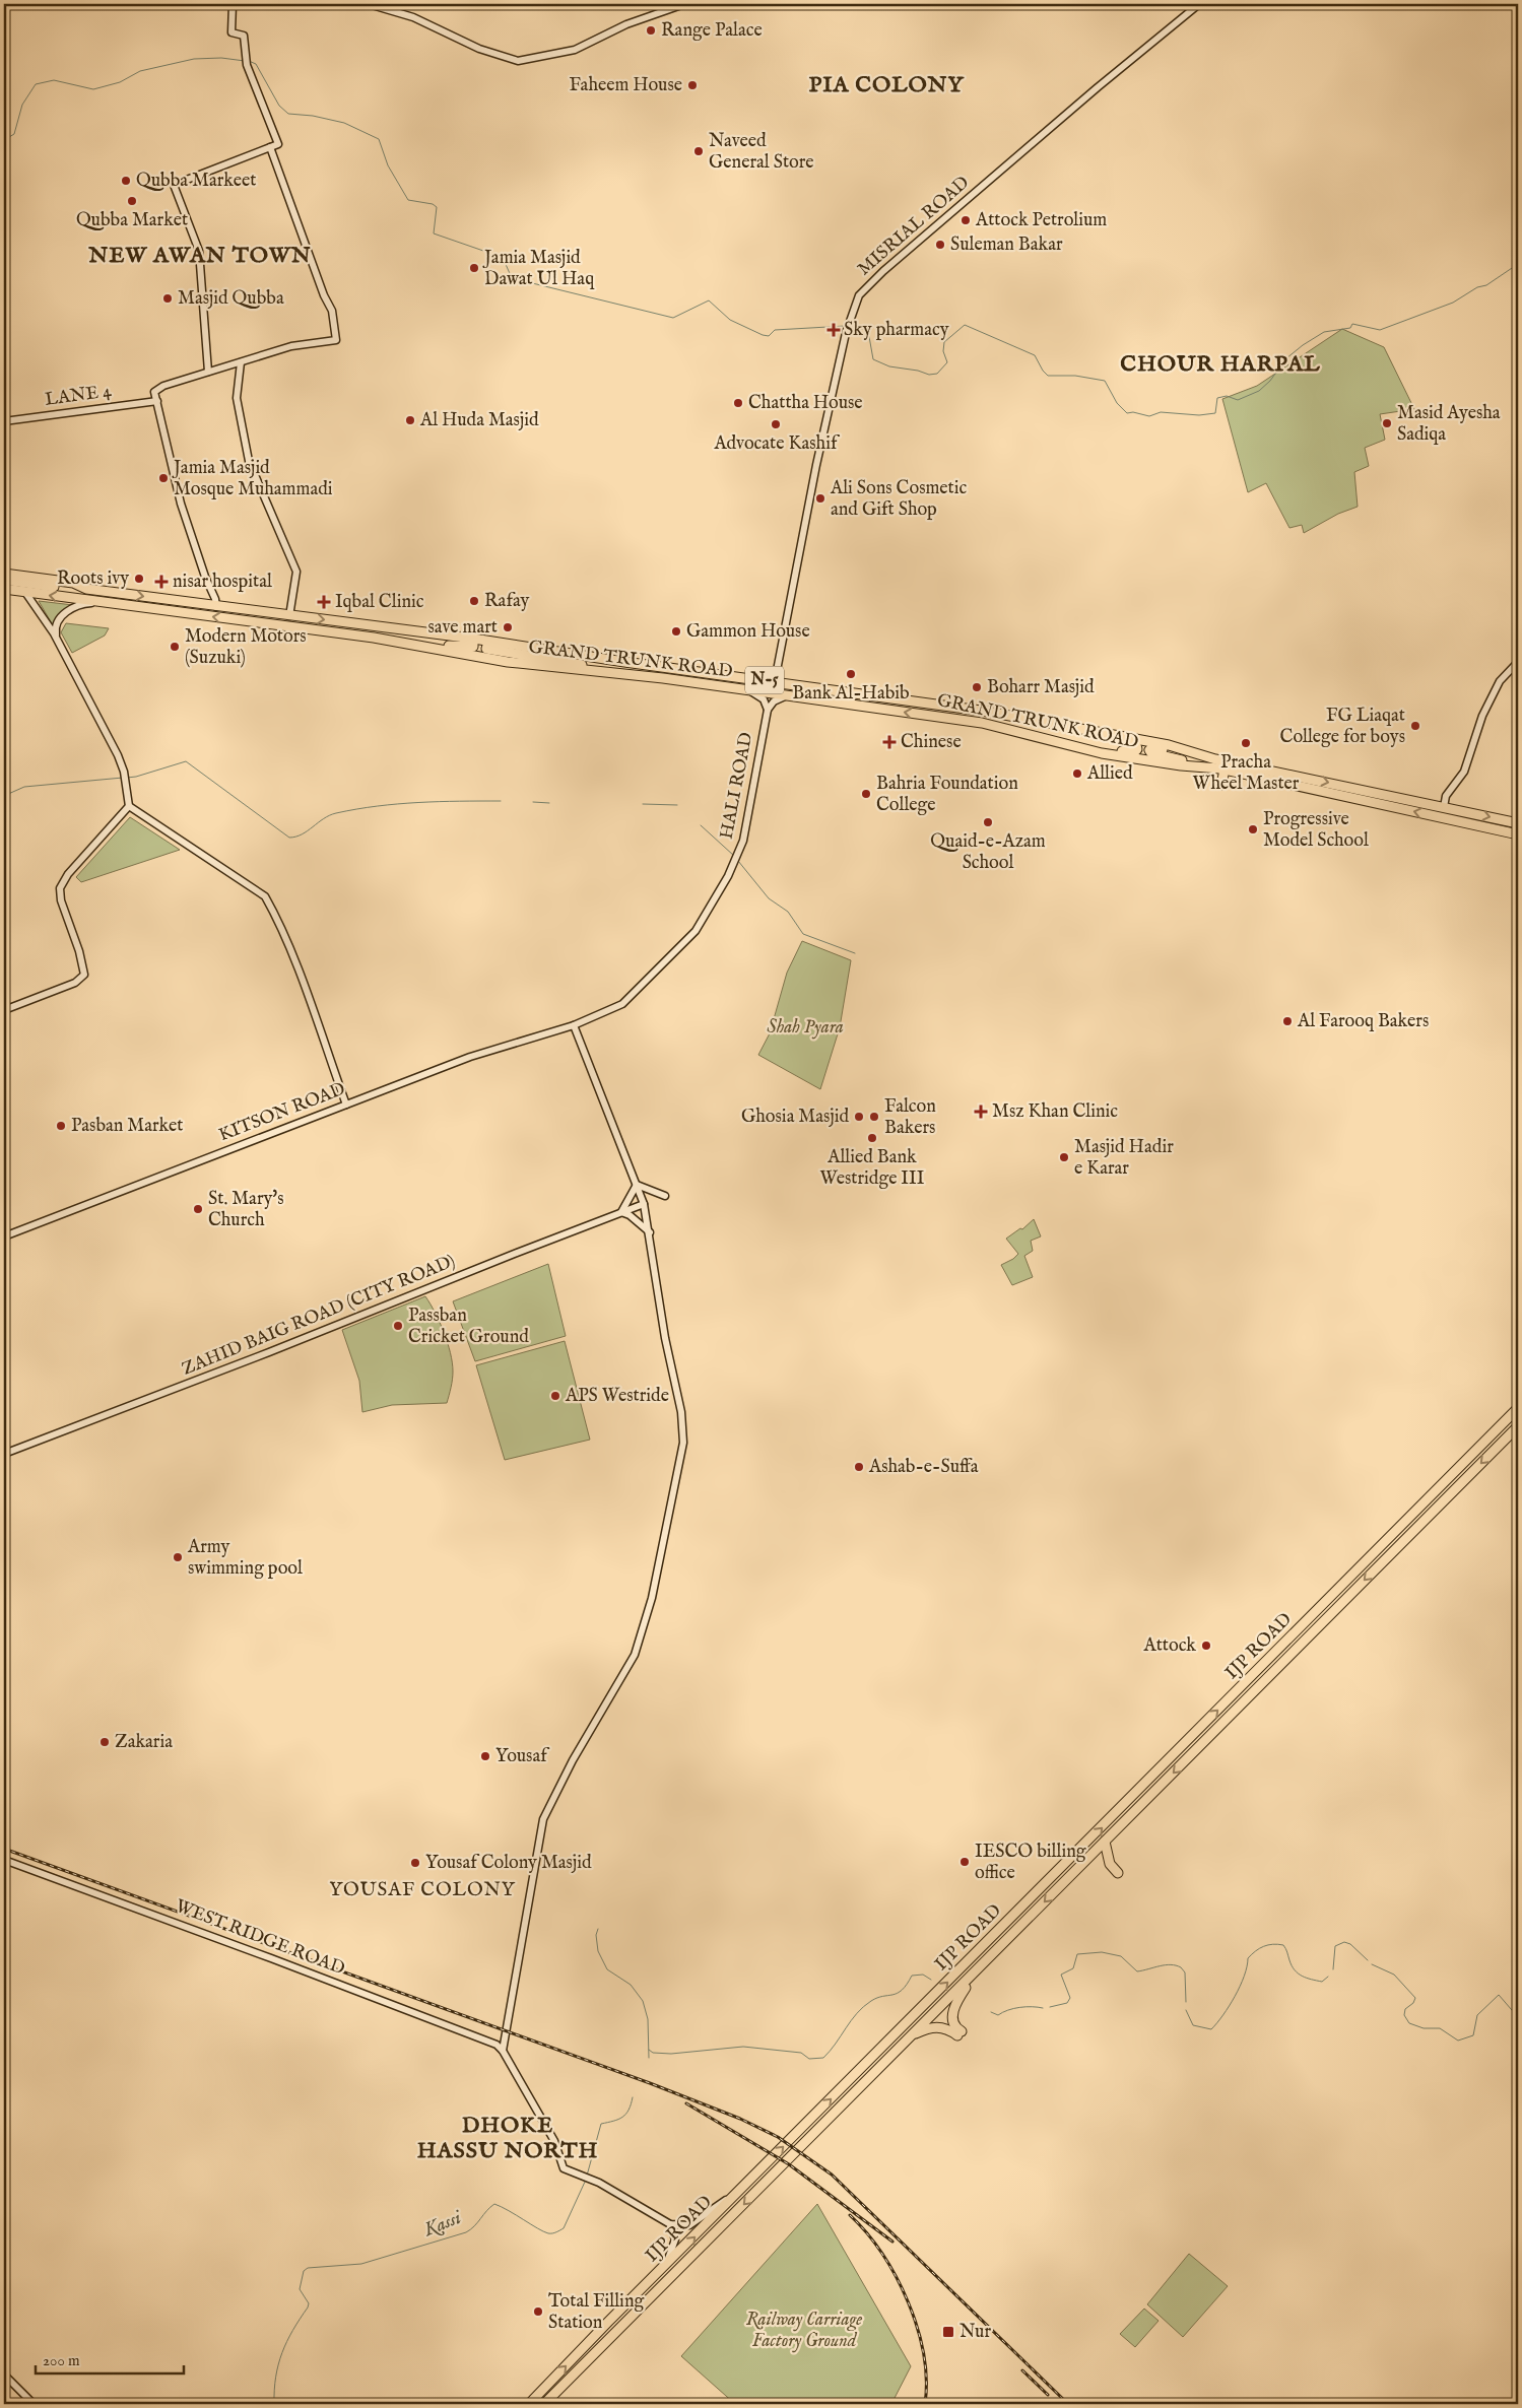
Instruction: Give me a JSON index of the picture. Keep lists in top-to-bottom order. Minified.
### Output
{"streets":{"highway":["GRAND TRUNK ROAD","N-5","IJP ROAD"],"main road":["MISRIAL ROAD","LANE 4","HALI ROAD","KITSON ROAD","ZAHID BAIG ROAD (CITY ROAD)","WEST RIDGE ROAD"]},"crossings":[["MISRIAL ROAD","GRAND TRUNK ROAD"],["HALI ROAD","KITSON ROAD"]],"districts":["PIA COLONY","NEW AWAN TOWN","CHOUR HARPAL","YOUSAF COLONY","DHOKE HASSU NORTH"],"water":["Kassi"],"parks":["Shah Pyara","Railway Carriage Factory Ground"],"places":{"other":["Range Palace","Faheem House","Naveed General Store","Qubba Markeet","Qubba Market","Attock Petrolium","Suleman Bakar","Jamia Masjid Dawat Ul Haq","Masjid Qubba","Chattha House","Al Huda Masjid","Masid Ayesha Sadiqa","Advocate Kashif","Jamia Masjid Mosque Muhammadi","Ali Sons Cosmetic and Gift Shop","Roots ivy","Rafay","save mart","Gammon House","Modern Motors (Suzuki)","Bank Al-Habib","Boharr Masjid","FG Liaqat College for boys","Pracha Wheel Master","Allied","Bahria Foundation College","Quaid-e-Azam School","Progressive Model School","Al Farooq Bakers","Ghosia Masjid","Falcon Bakers","Pasban Market","Allied Bank Westridge III","Masjid Hadir e Karar","St. Mary's Church","Passban Cricket Ground","APS Westride","Ashab-e-Suffa","Army swimming pool","Attock","Zakaria","Yousaf","IESCO billing office","Yousaf Colony Masjid","Total Filling Station"],"health":["Sky pharmacy","nisar hospital","Iqbal Clinic","Chinese","Msz Khan Clinic"],"transit":["Nur"]},"scale_bar":"200 m"}
